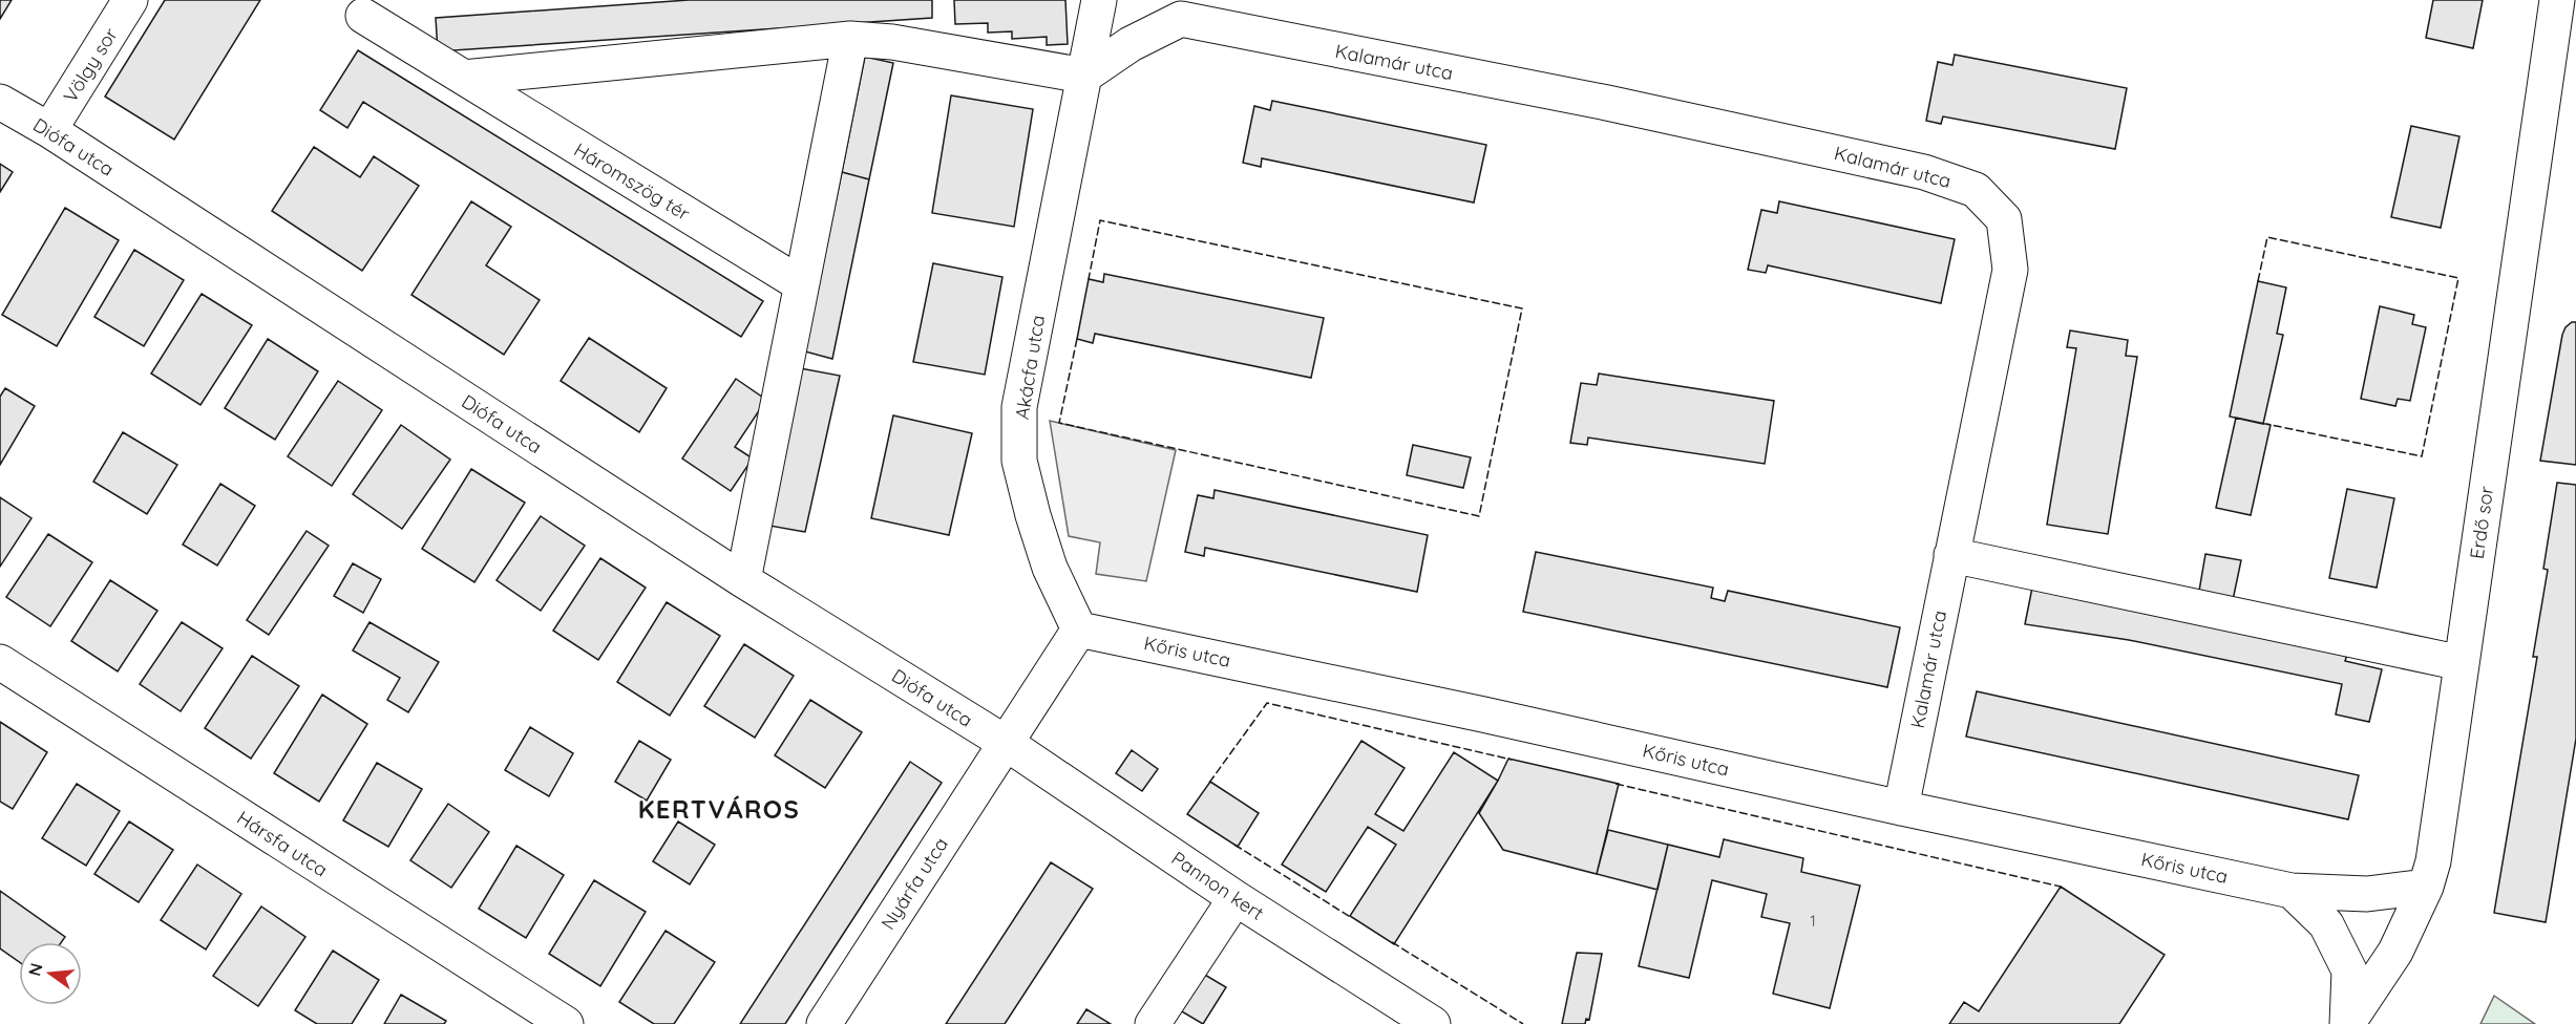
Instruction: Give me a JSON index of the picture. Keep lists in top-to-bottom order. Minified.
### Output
{"streets":{"street":["Kalamár utca","Völgy sor","Diófa utca","Háromszög tér","Akácfa utca","Erdő sor","Kőris utca","Hársfa utca","Nyárfa utca","Pannon kert"]},"crossings":[["Kalamár utca","Kőris utca"],["Völgy sor","Diófa utca"],["Diófa utca","Nyárfa utca"],["Diófa utca","Pannon kert"],["Akácfa utca","Kőris utca"],["Erdő sor","Kőris utca"],["Nyárfa utca","Pannon kert"]],"districts":["KERTVÁROS"],"house_numbers":["1"],"north":"left"}
